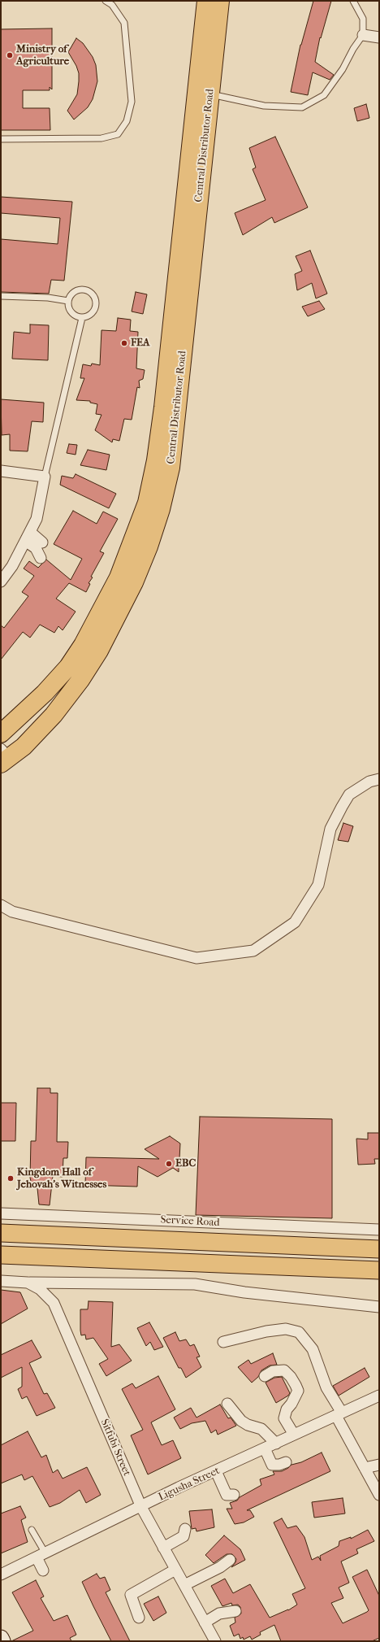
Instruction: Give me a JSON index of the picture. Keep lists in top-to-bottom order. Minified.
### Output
{"streets":{"highway":["Central Distributor Road"],"street":["Service Road","Sitfubi Street","Ligusha Street"]},"crossings":[["Sitfubi Street","Ligusha Street"]],"places":["Ministry of Agriculture","FEA","EBC","Kingdom Hall of Jehovah's Witnesses"]}
